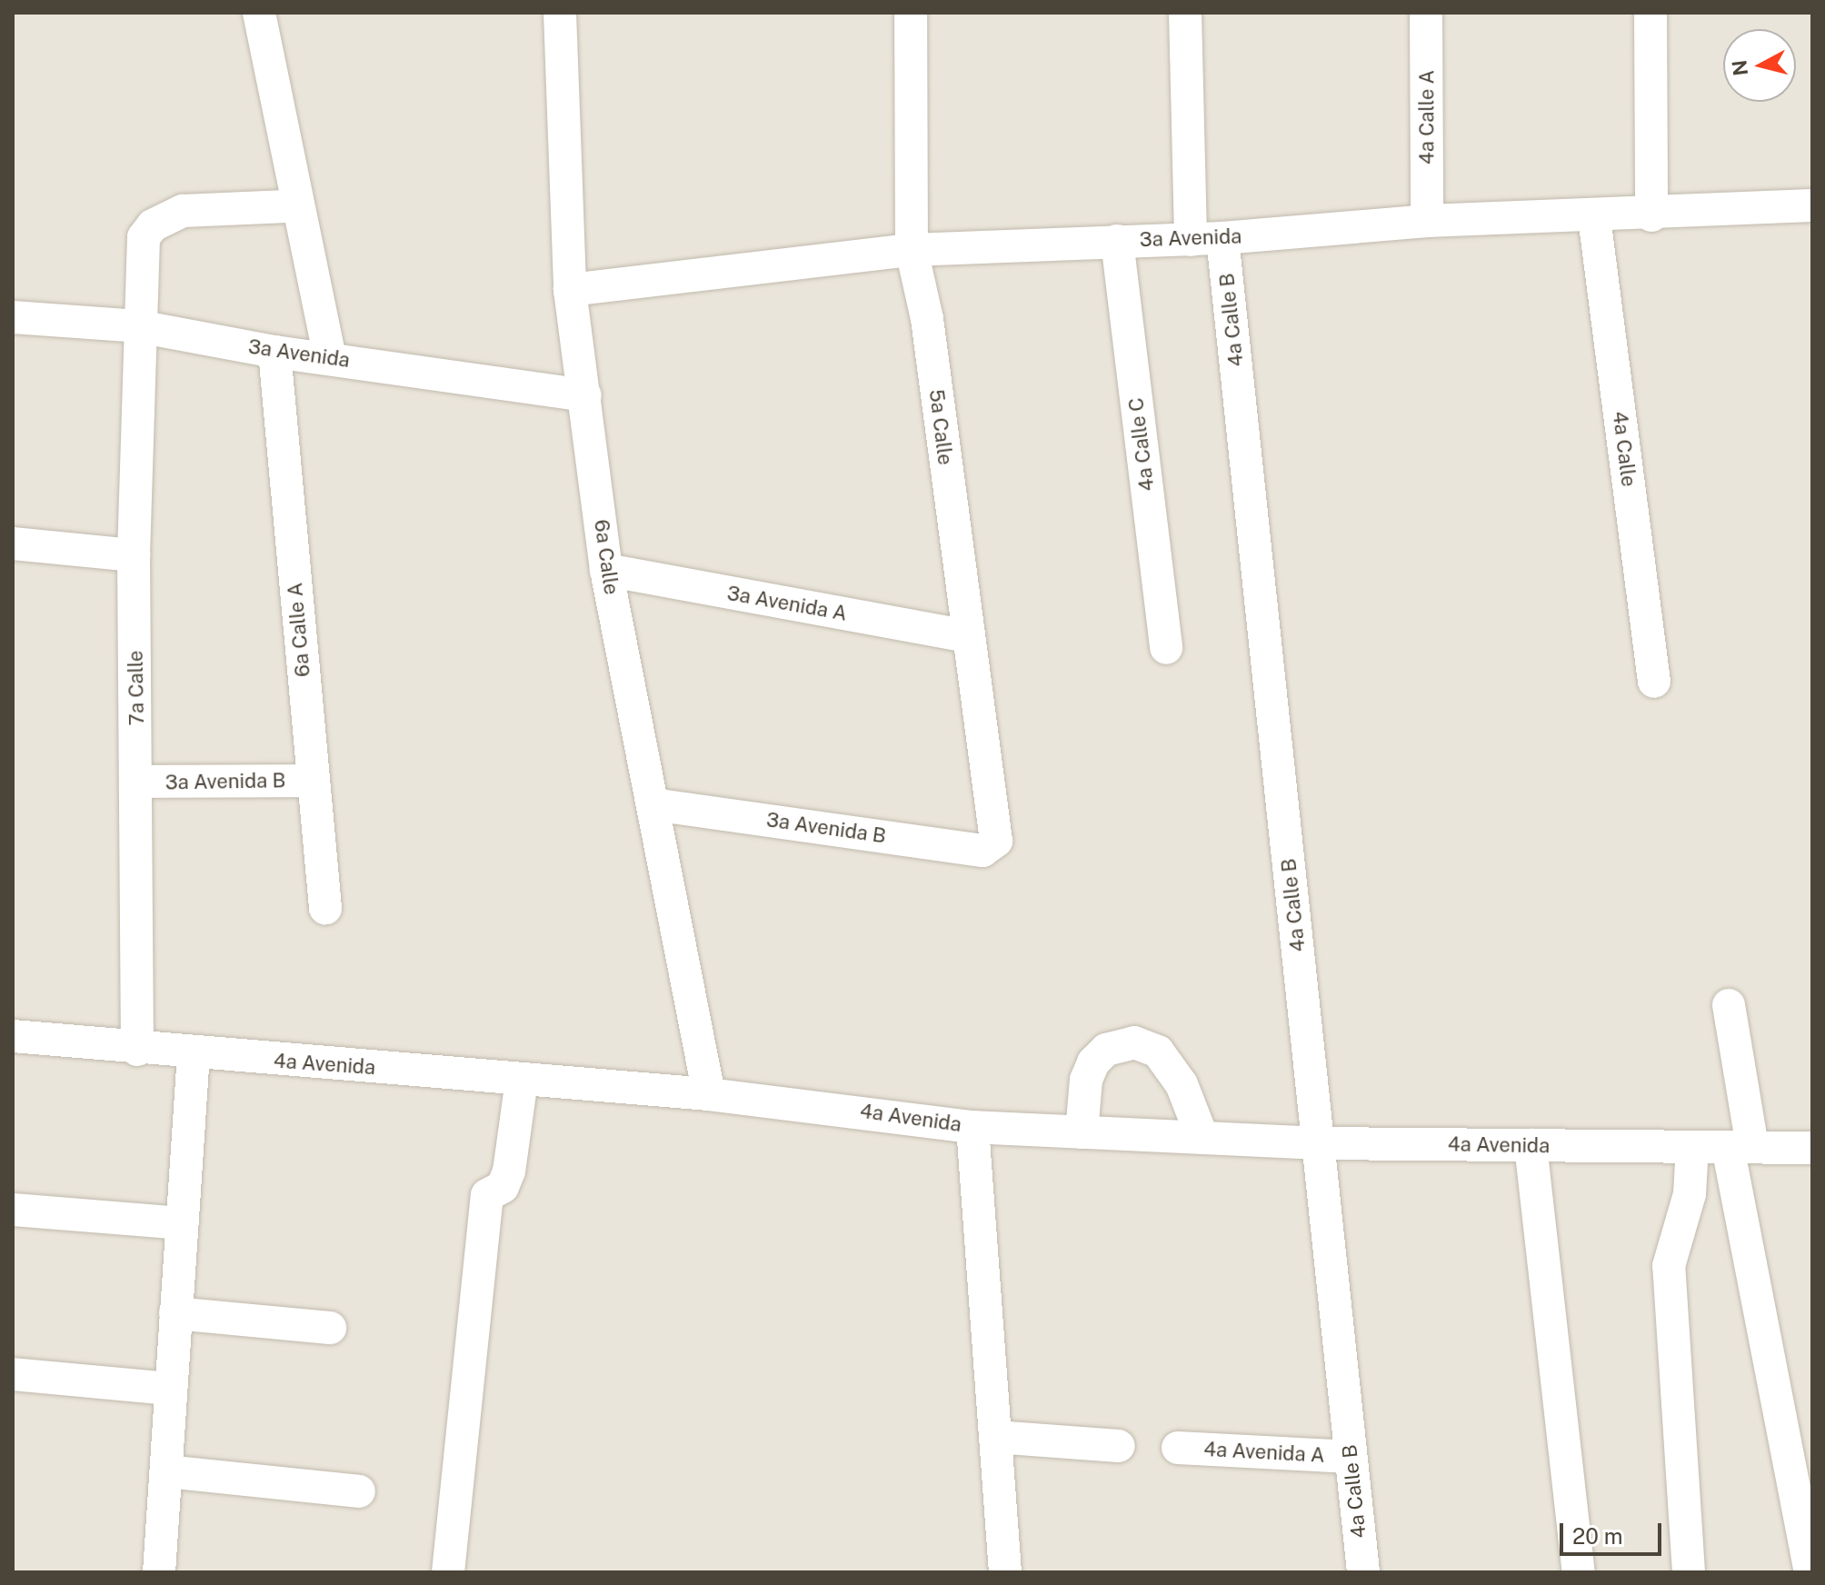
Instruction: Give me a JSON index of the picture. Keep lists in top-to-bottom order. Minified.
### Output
{"streets":{"street":["4a Calle A","3a Avenida","4a Calle B","5a Calle","4a Calle C","4a Calle","6a Calle","3a Avenida A","6a Calle A","7a Calle","3a Avenida B","4a Avenida","4a Avenida A"]},"crossings":[["4a Calle A","3a Avenida"],["3a Avenida","4a Calle B"],["3a Avenida","5a Calle"],["3a Avenida","4a Calle C"],["3a Avenida","4a Calle"],["3a Avenida","6a Calle"],["3a Avenida","6a Calle A"],["3a Avenida","7a Calle"],["4a Calle B","4a Avenida"],["4a Calle B","4a Avenida A"],["5a Calle","3a Avenida A"],["5a Calle","3a Avenida B"],["6a Calle","3a Avenida A"],["6a Calle","3a Avenida B"],["6a Calle","4a Avenida"],["6a Calle A","3a Avenida B"],["7a Calle","3a Avenida B"],["7a Calle","4a Avenida"]],"scale_bar":"20 m","north":"left"}
